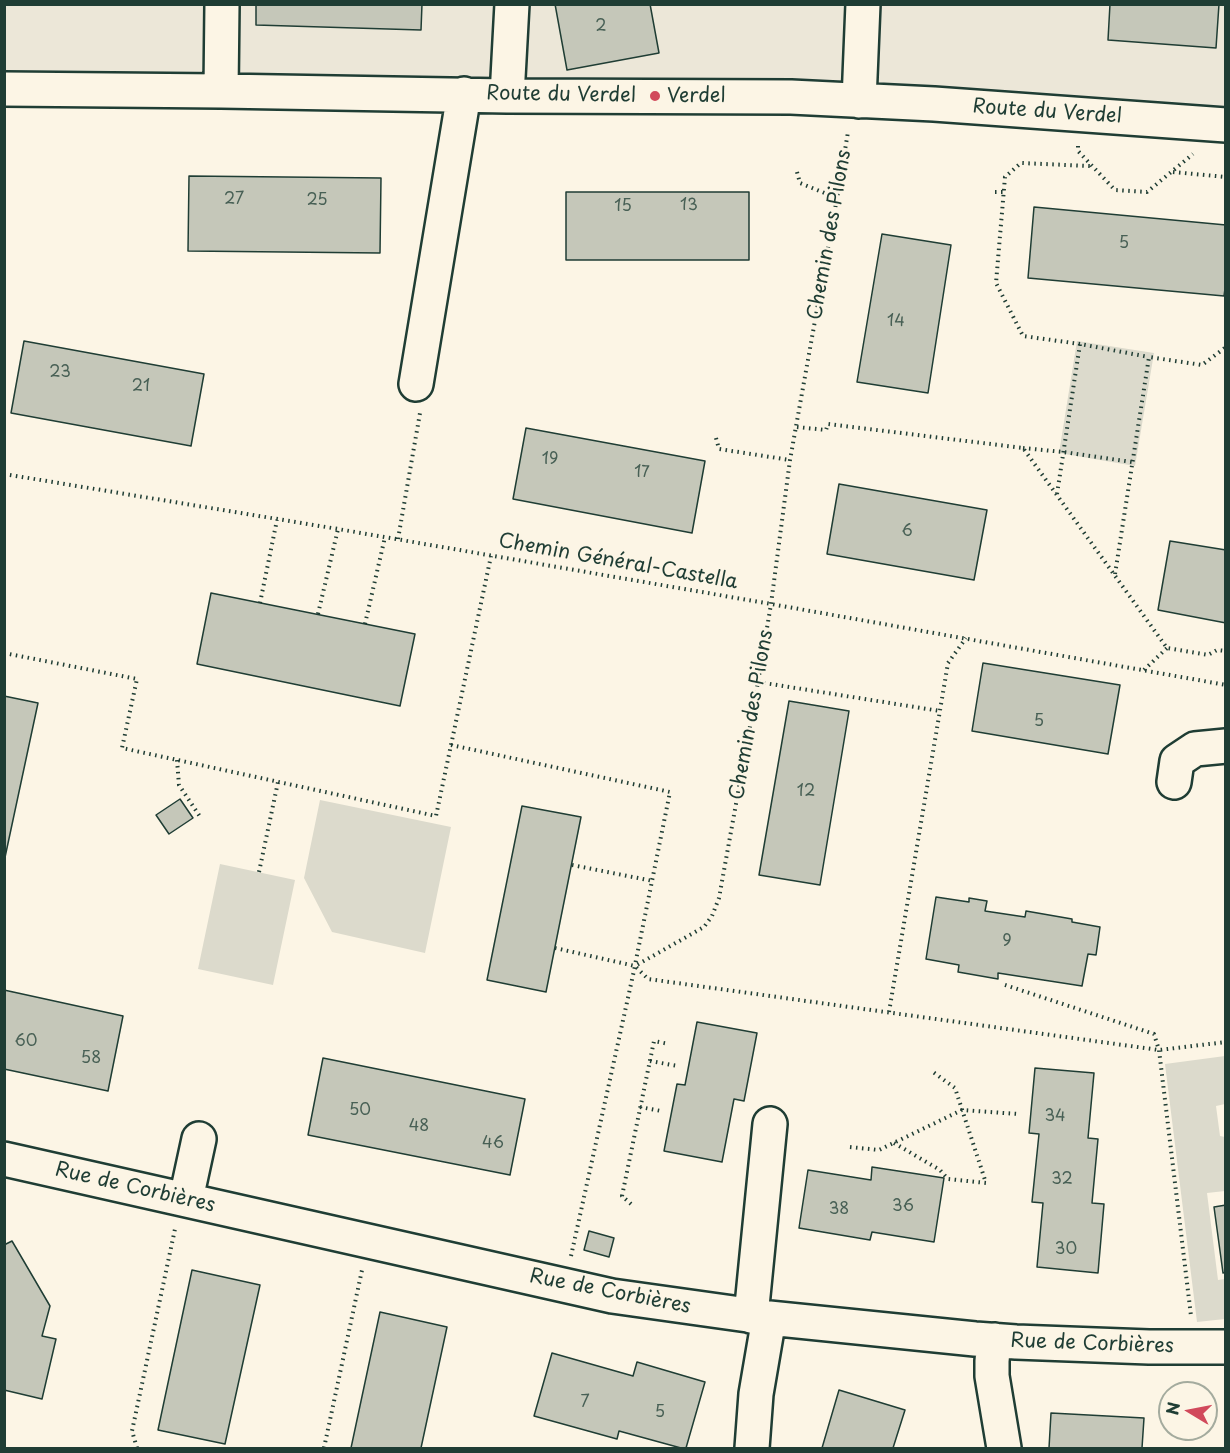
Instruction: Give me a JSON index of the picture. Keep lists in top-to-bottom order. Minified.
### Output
{"streets":{"street":["Route du Verdel","Rue de Corbières"],"path":["Chemin des Pilons","Chemin Général-Castella"]},"crossings":[["Route du Verdel","Chemin des Pilons"],["Chemin des Pilons","Chemin Général-Castella"]],"places":["Verdel"],"house_numbers":["2","27","25","13","15","5","14","23","21","19","17","6","5","12","9","60","58","50","34","48","46","32","36","38","30","7","5"],"north":"left"}
